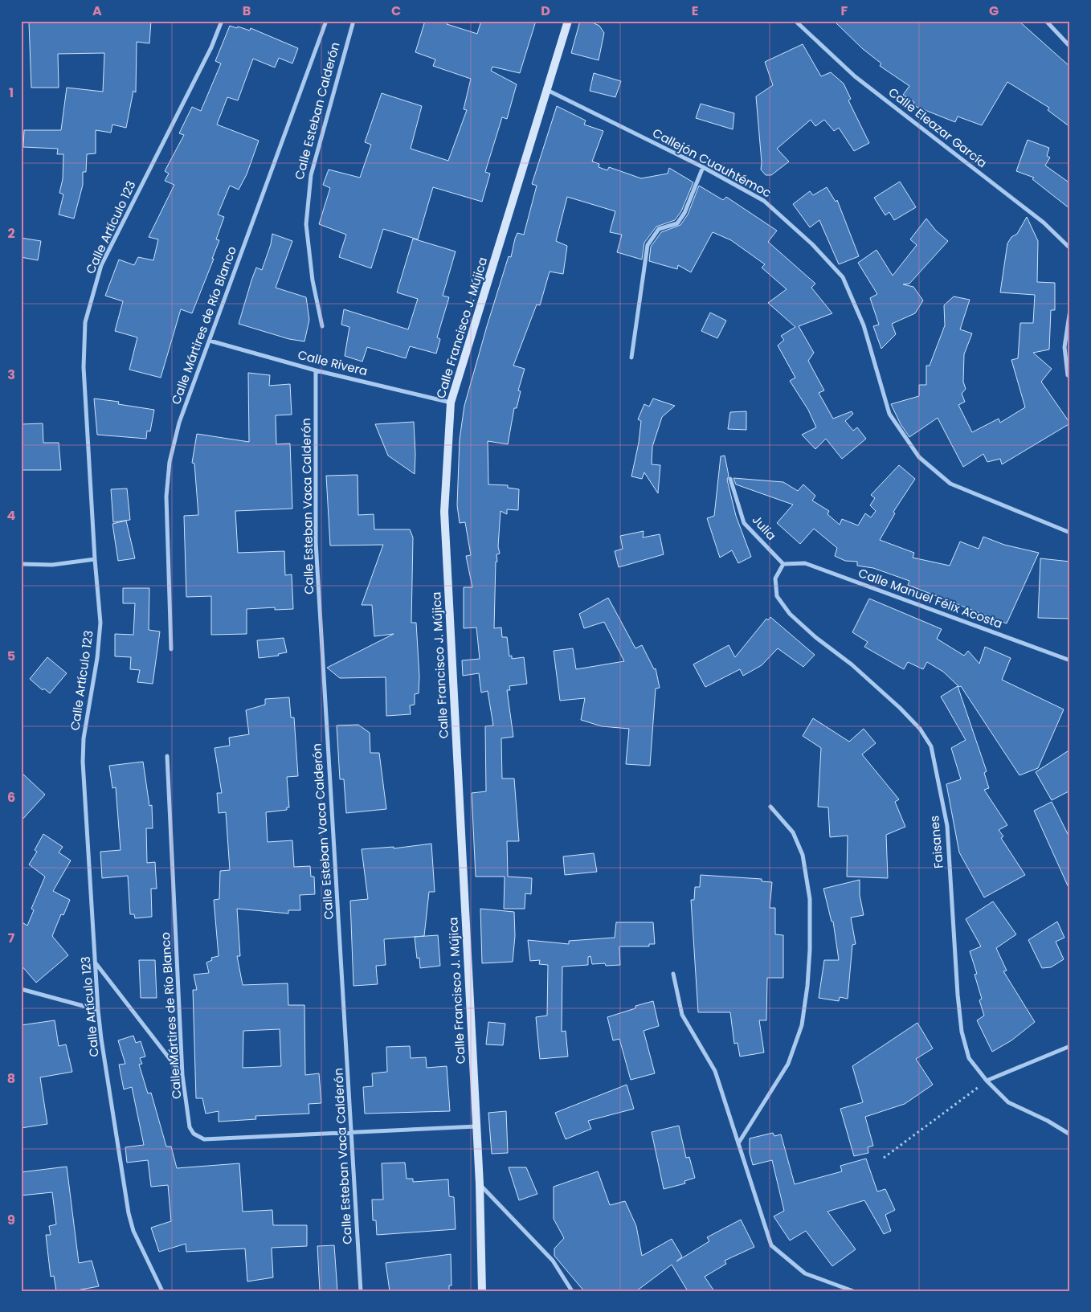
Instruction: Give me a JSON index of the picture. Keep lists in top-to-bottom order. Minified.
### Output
{"streets":{"street":["Calle Esteban Calderón","Calle Eleazar García","Callejón Cuauhtémoc","Calle Artículo 123","Calle Mártires de Río Blanco","Calle Francisco J. Mújica","Calle Rivera","Calle Esteban Vaca Calderón","Julia","Calle Manuel Félix Acosta","Faisanes"]},"crossings":[["Callejón Cuauhtémoc","Calle Francisco J. Mújica"],["Calle Mártires de Río Blanco","Calle Francisco J. Mújica"],["Calle Mártires de Río Blanco","Calle Rivera"],["Calle Mártires de Río Blanco","Calle Esteban Vaca Calderón"],["Calle Francisco J. Mújica","Calle Rivera"],["Calle Rivera","Calle Esteban Vaca Calderón"],["Julia","Calle Manuel Félix Acosta"],["Julia","Faisanes"],["Calle Manuel Félix Acosta","Faisanes"]],"grid":{"columns":["A","B","C","D","E","F","G"],"rows":["1","2","3","4","5","6","7","8","9"]}}
